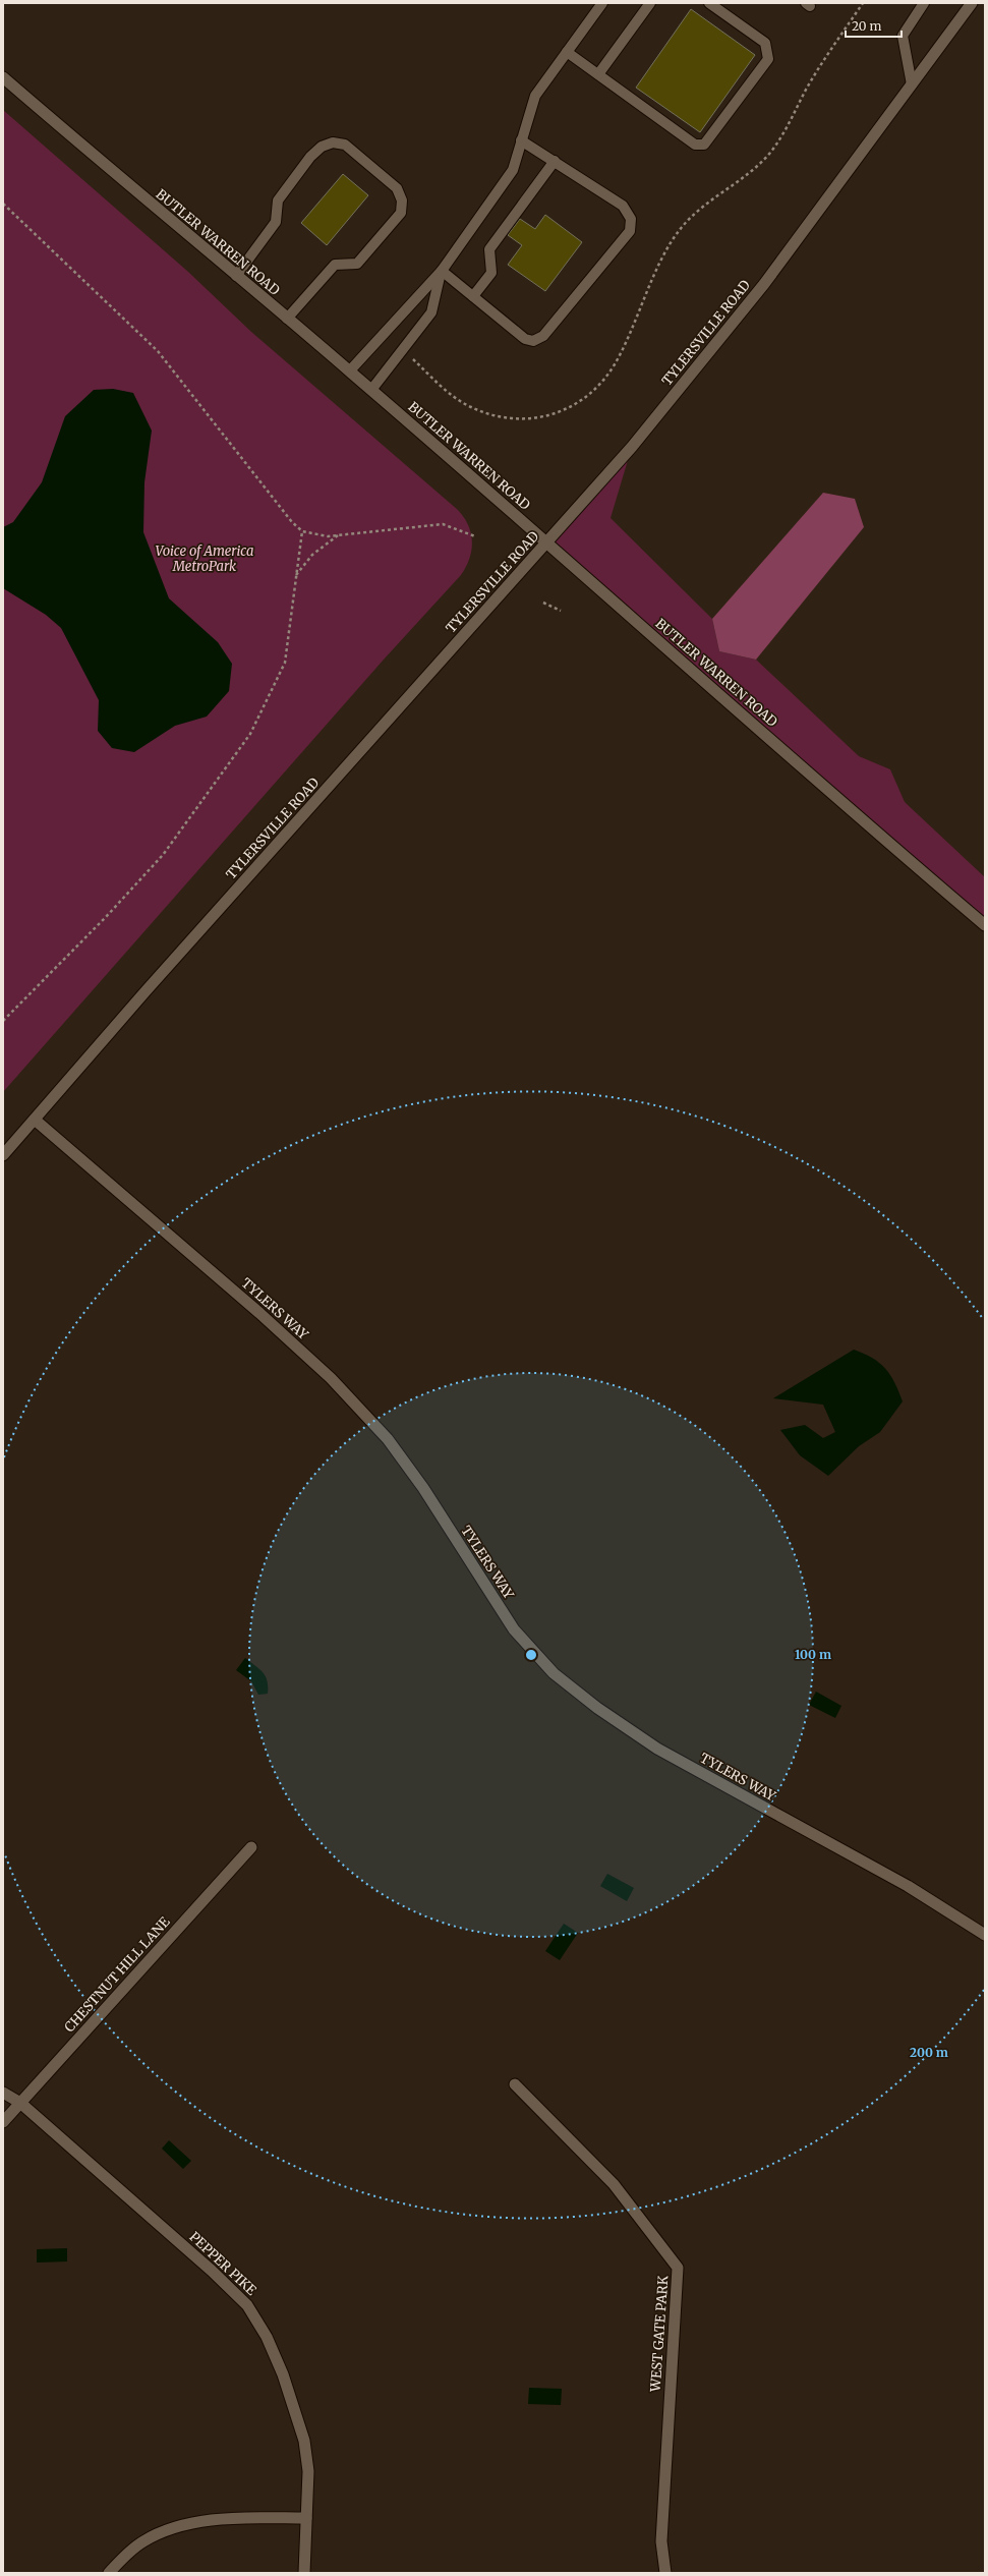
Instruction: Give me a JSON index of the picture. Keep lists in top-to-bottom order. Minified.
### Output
{"streets":{"street":["BUTLER WARREN ROAD","TYLERSVILLE ROAD","TYLERS WAY","CHESTNUT HILL LANE","PEPPER PIKE","WEST GATE PARK"]},"crossings":[["BUTLER WARREN ROAD","TYLERSVILLE ROAD"],["TYLERSVILLE ROAD","TYLERS WAY"],["CHESTNUT HILL LANE","PEPPER PIKE"]],"parks":["Voice of America MetroPark"],"scale_bar":"20 m","rings":["100 m","200 m"]}
